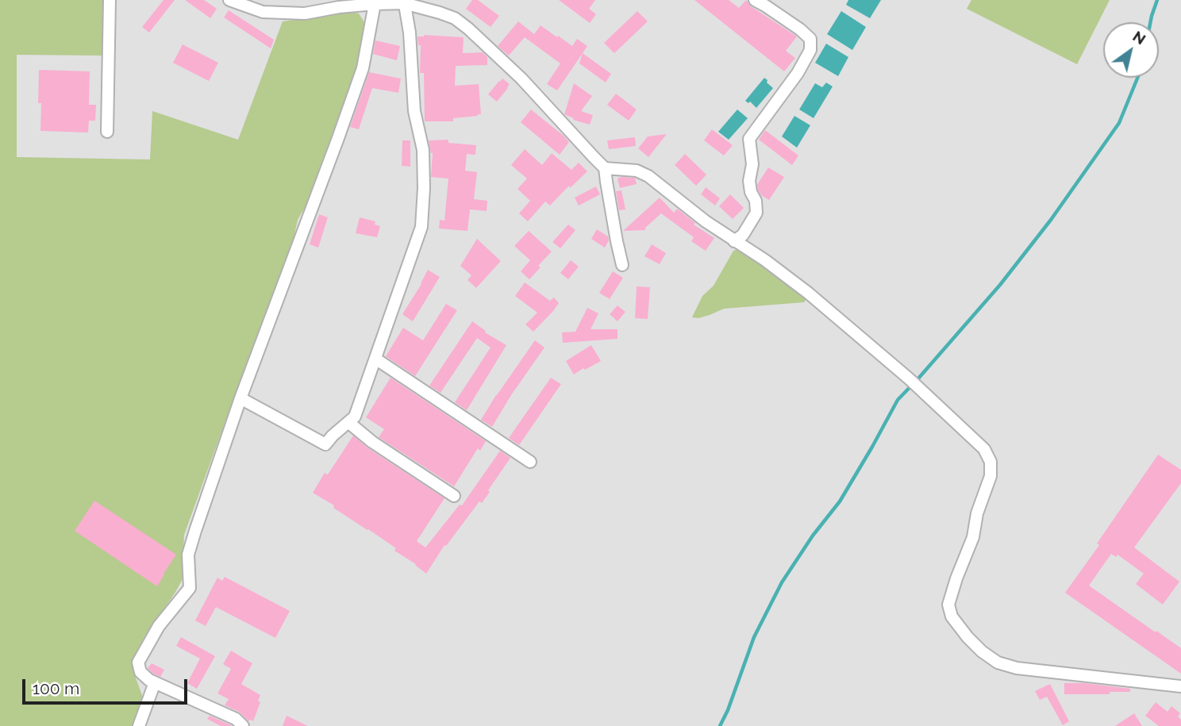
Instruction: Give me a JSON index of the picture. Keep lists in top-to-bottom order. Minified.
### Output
{"scale_bar":"100 m","north":"top right"}
